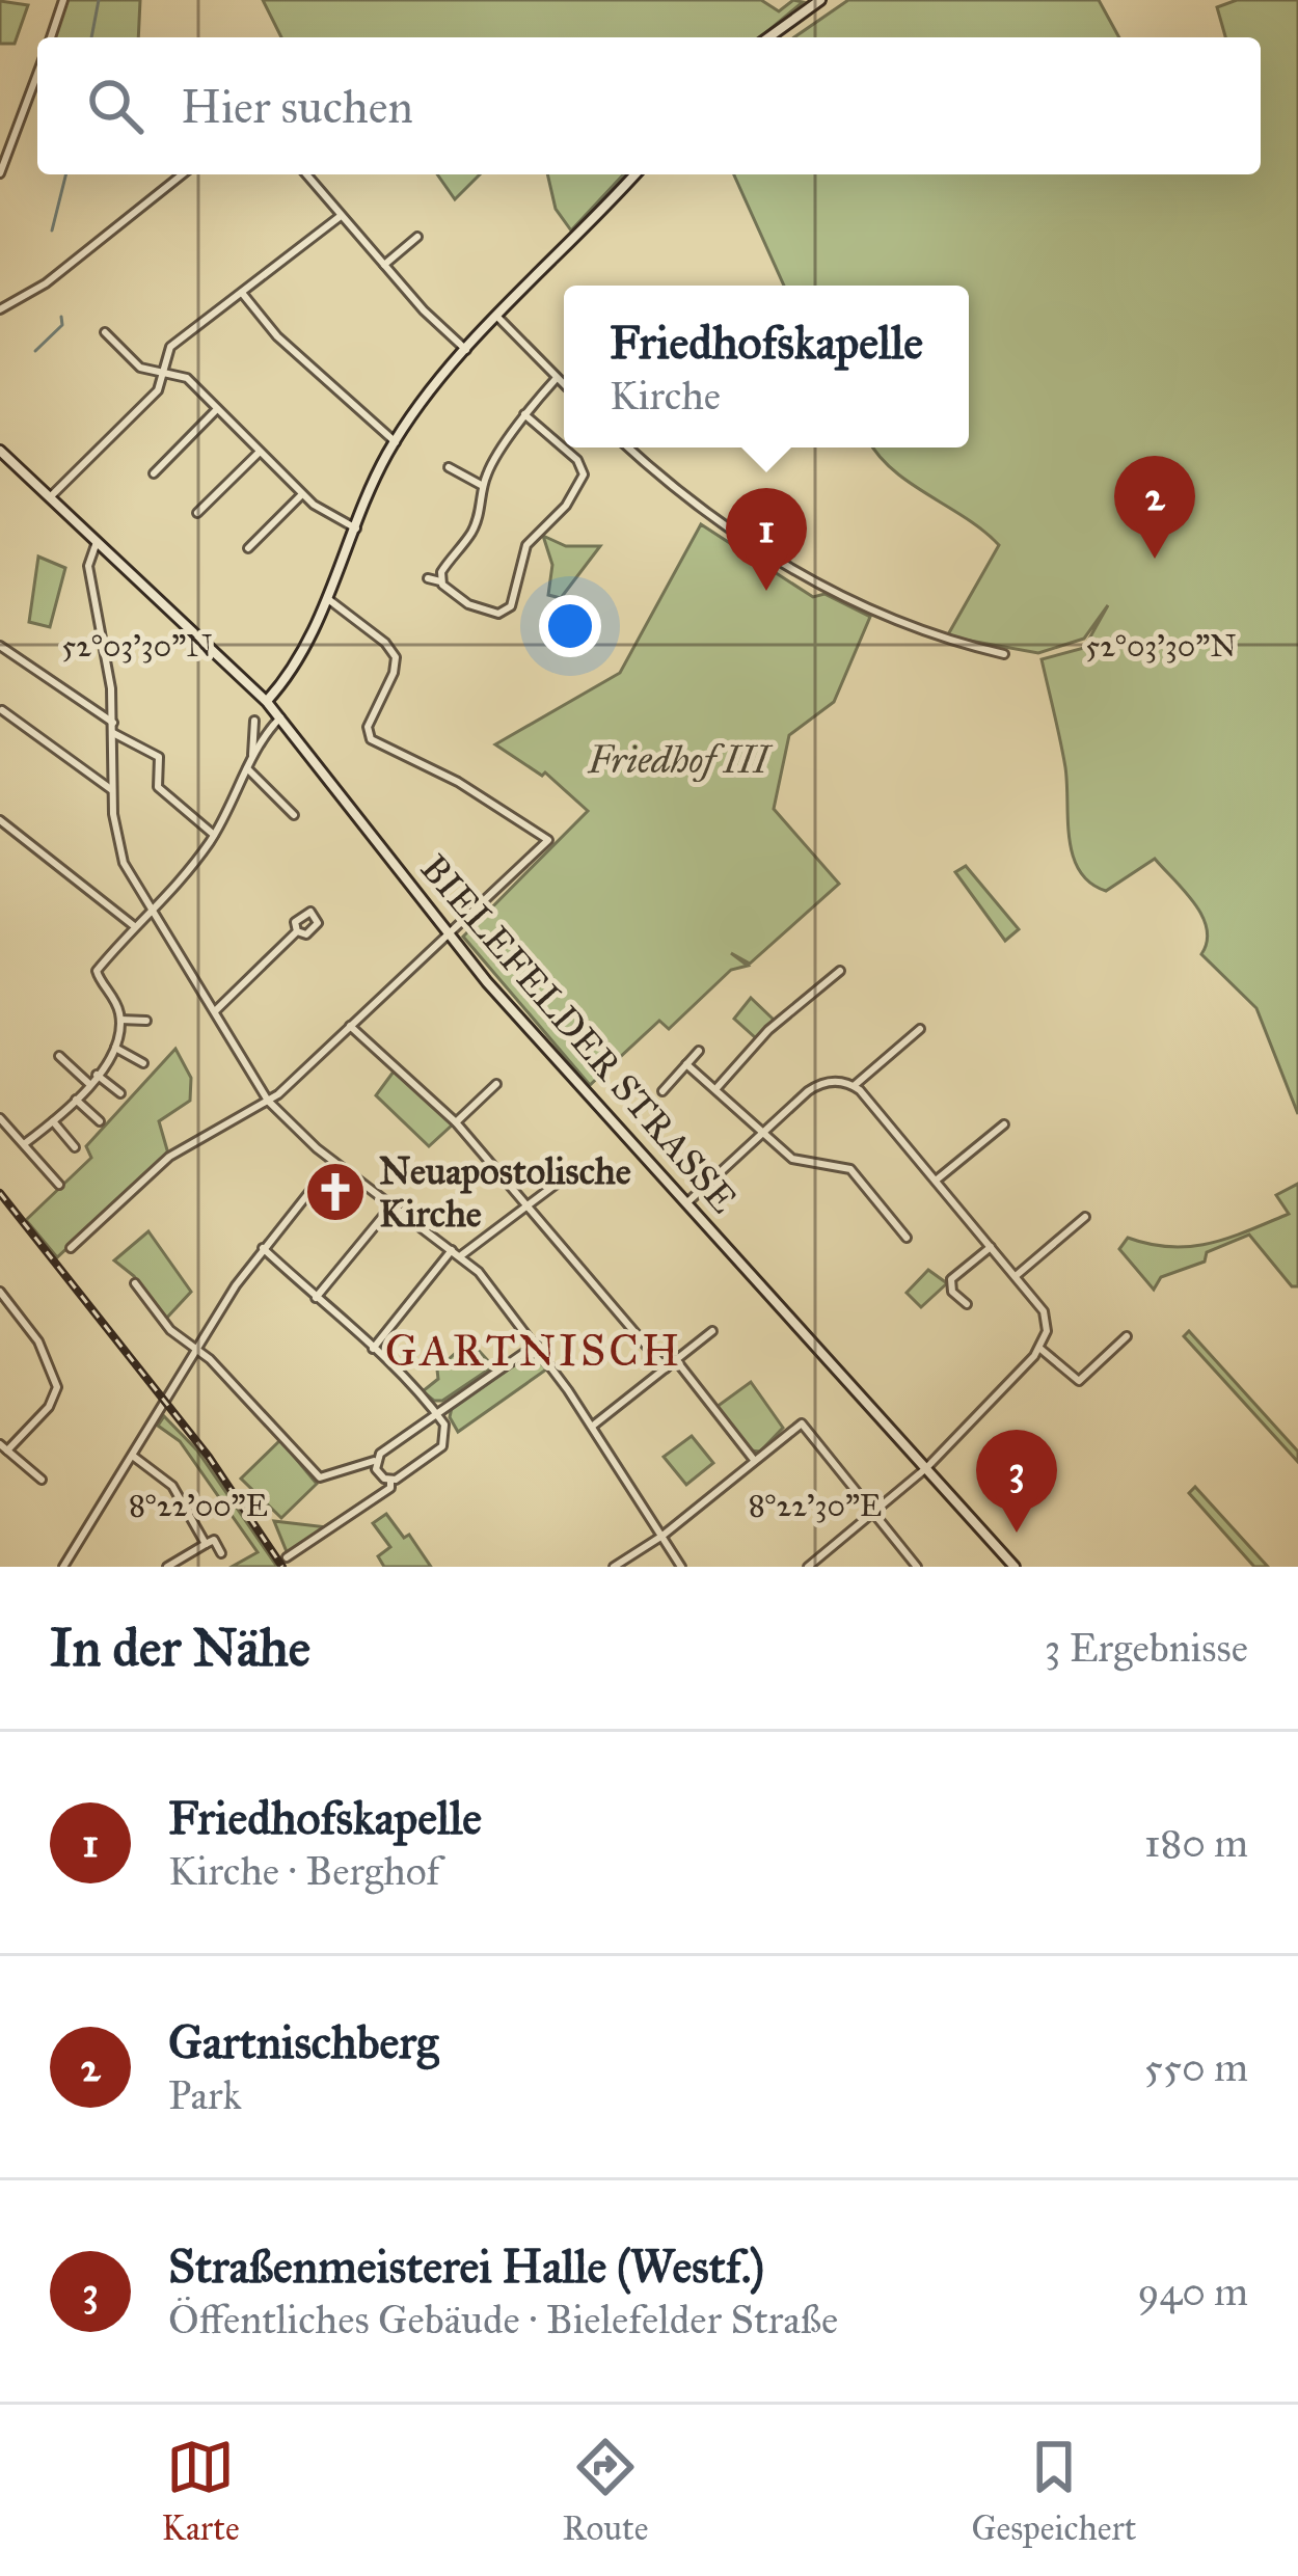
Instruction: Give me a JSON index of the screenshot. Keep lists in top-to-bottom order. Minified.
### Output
{"streets":{"street":["BIELEFELDER STRASSE"]},"districts":["GARTNISCH"],"parks":["Friedhof III"],"places":{"church":["Neuapostolische Kirche"]},"page":{"search":"Hier suchen","popup":["Friedhofskapelle","Kirche"],"pins":["2","1","3"],"heading":["In der Nähe","3 Ergebnisse"],"list":[{"mark":"1","name":"Friedhofskapelle","note":"Kirche · Berghof","value":"180 m"},{"mark":"2","name":"Gartnischberg","note":"Park","value":"550 m"},{"mark":"3","name":"Straßenmeisterei Halle (Westf.)","note":"Öffentliches Gebäude · Bielefelder Straße","value":"940 m"}],"nav":["Karte","Route","Gespeichert"]},"coordinates":["52°03'30\"N","8°22'00\"E","8°22'30\"E"]}
